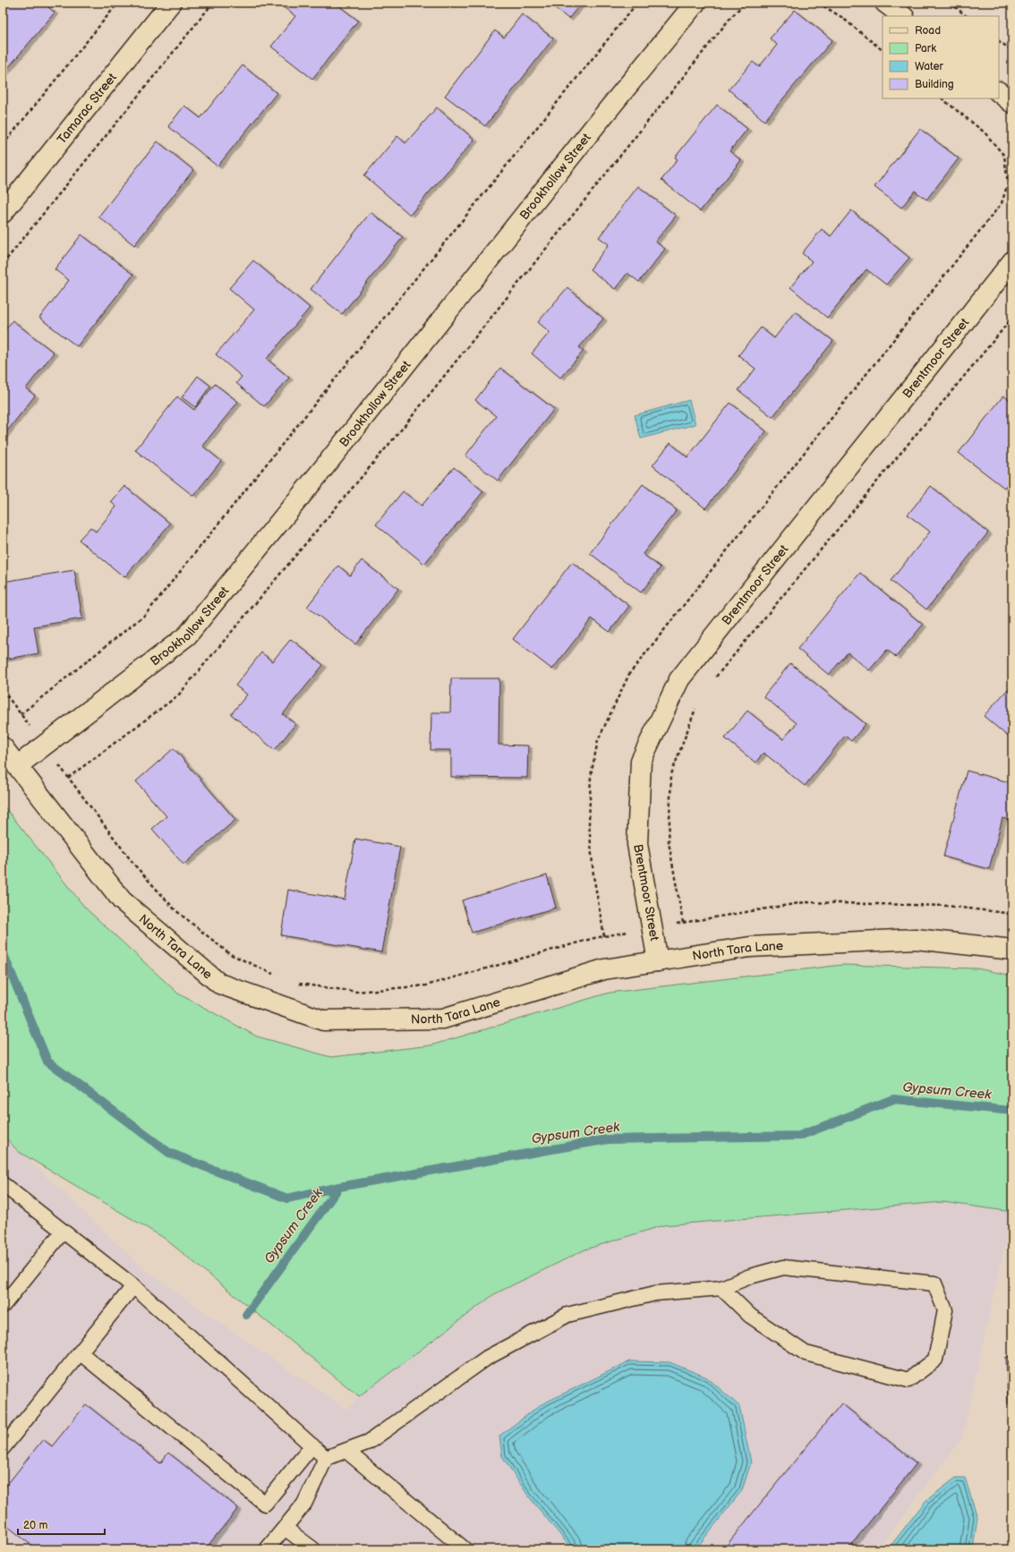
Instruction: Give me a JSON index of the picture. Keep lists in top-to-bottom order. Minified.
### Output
{"streets":{"street":["Tamarac Street","Brookhollow Street","Brentmoor Street","North Tara Lane"]},"crossings":[["Brookhollow Street","North Tara Lane"],["Brentmoor Street","North Tara Lane"]],"water":["Gypsum Creek"],"legend":["Road","Park","Water","Building"],"scale_bar":"20 m"}
